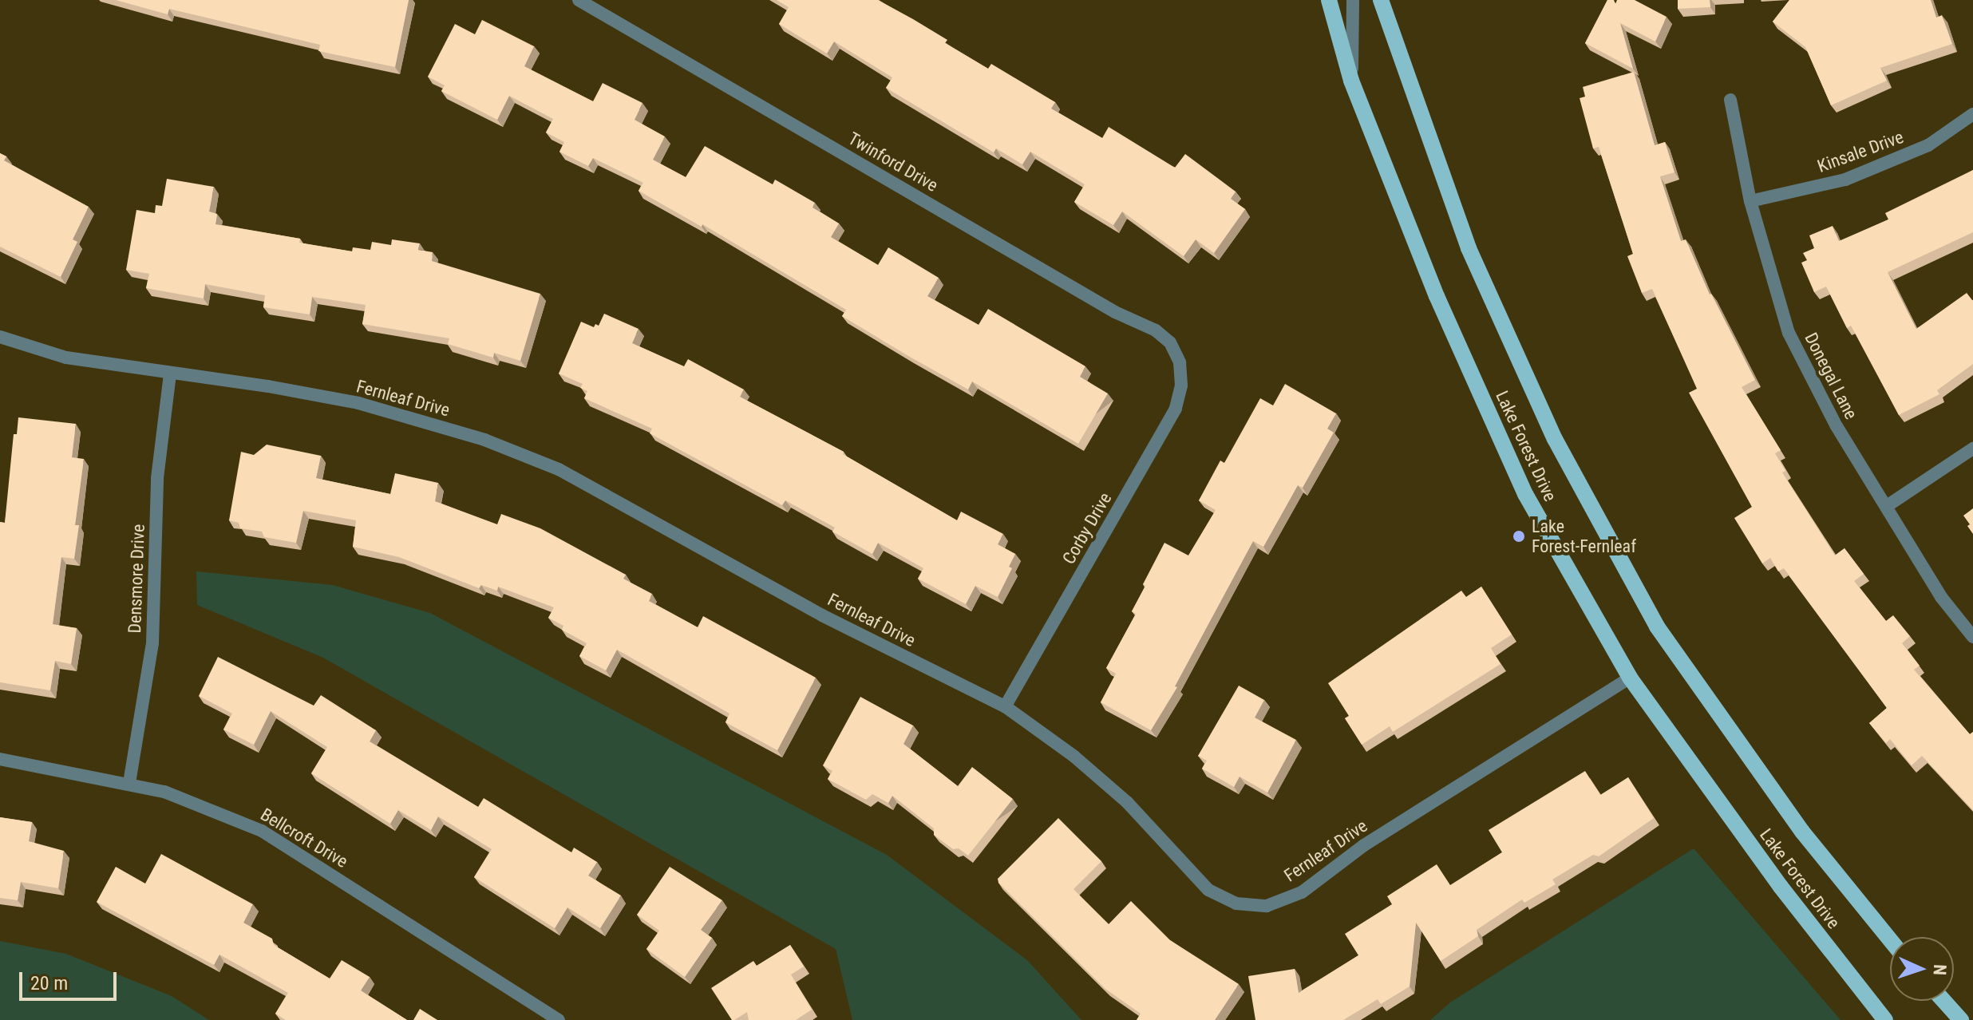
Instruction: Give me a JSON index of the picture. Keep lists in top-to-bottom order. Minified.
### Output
{"streets":{"main road":["Lake Forest Drive"],"street":["Kinsale Drive","Twinford Drive","Donegal Lane","Fernleaf Drive","Corby Drive","Densmore Drive","Bellcroft Drive"]},"crossings":[["Kinsale Drive","Donegal Lane"],["Twinford Drive","Corby Drive"],["Fernleaf Drive","Lake Forest Drive"],["Fernleaf Drive","Corby Drive"],["Fernleaf Drive","Densmore Drive"],["Densmore Drive","Bellcroft Drive"]],"places":["Lake Forest-Fernleaf"],"scale_bar":"20 m","north":"right"}
